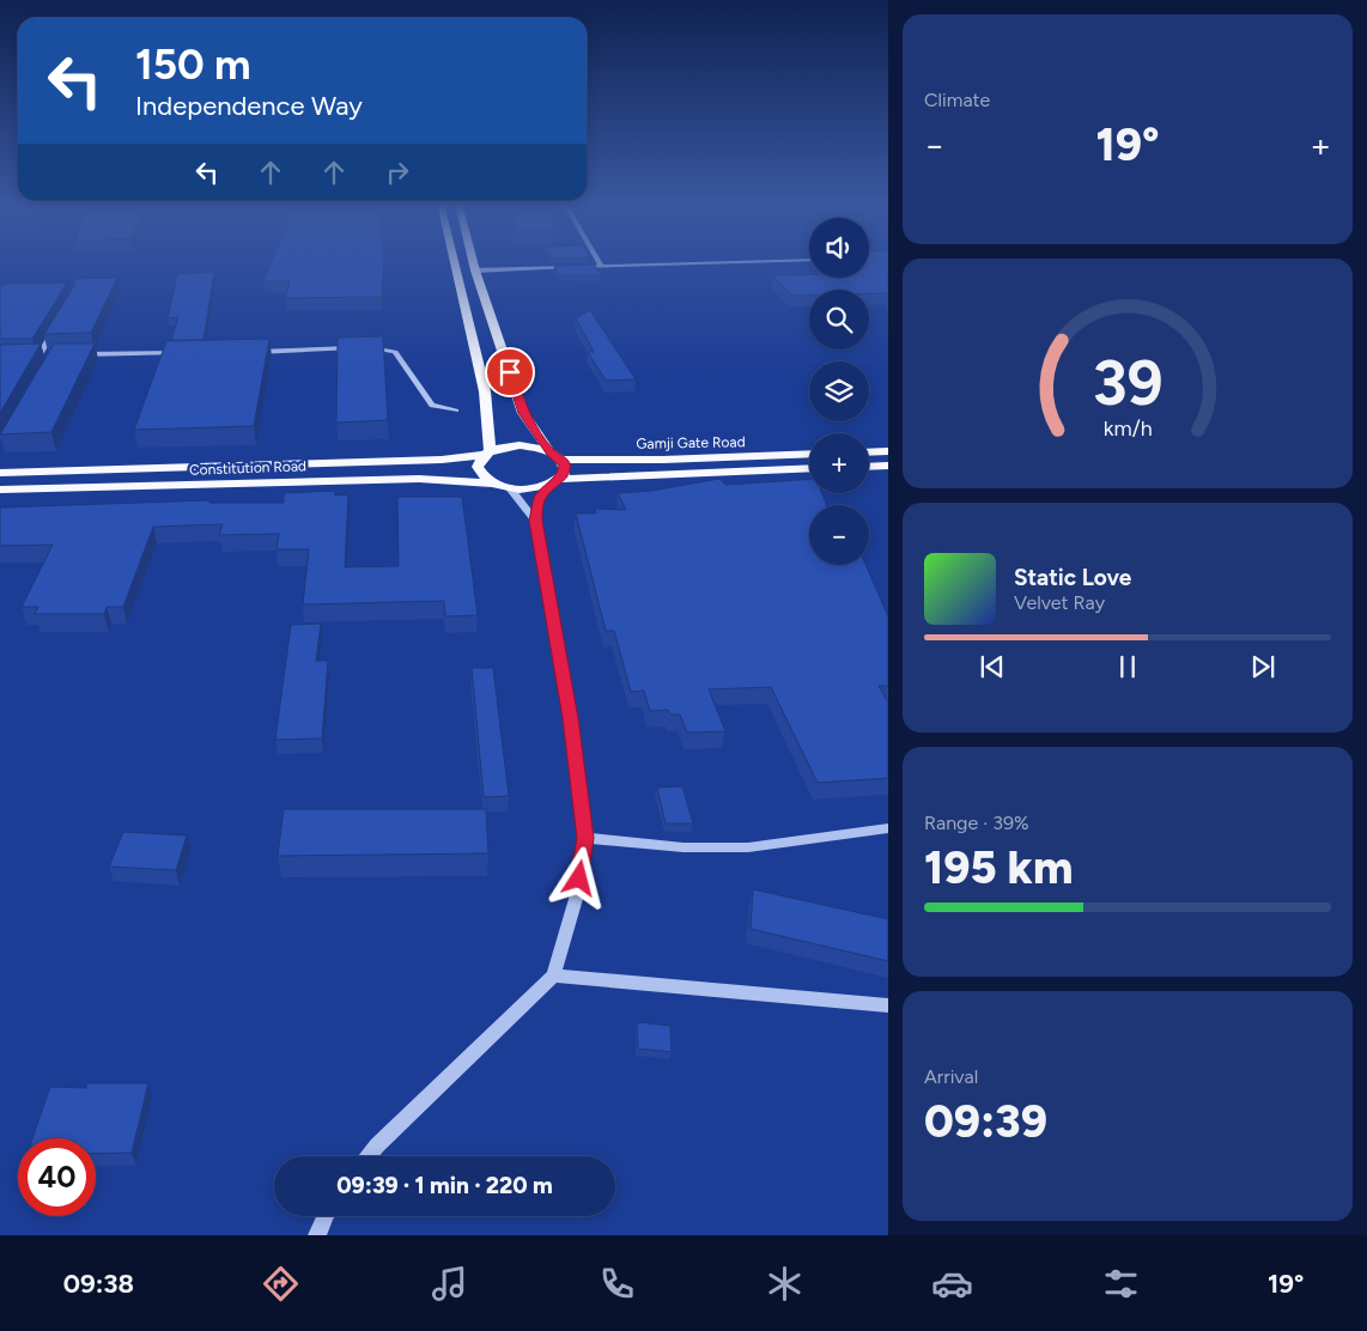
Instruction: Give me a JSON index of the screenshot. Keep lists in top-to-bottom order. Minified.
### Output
{"streets":{"main road":["Gamji Gate Road","Constitution Road"]},"crossings":[["Gamji Gate Road","Constitution Road"]],"page":{"tile":["Climate",["Range · 39%","195 km"],["Arrival","09:39"]],"turn":["150 m","Independence Way"],"heat":["−","19°","+"],"map_buttons":["+","−"],"song":["Static Love","Velvet Ray"],"limit":"40","trip":"09:39 · 1 min · 220 m","tabs":["09:38","19°"],"gauge":["39","km/h"]}}
